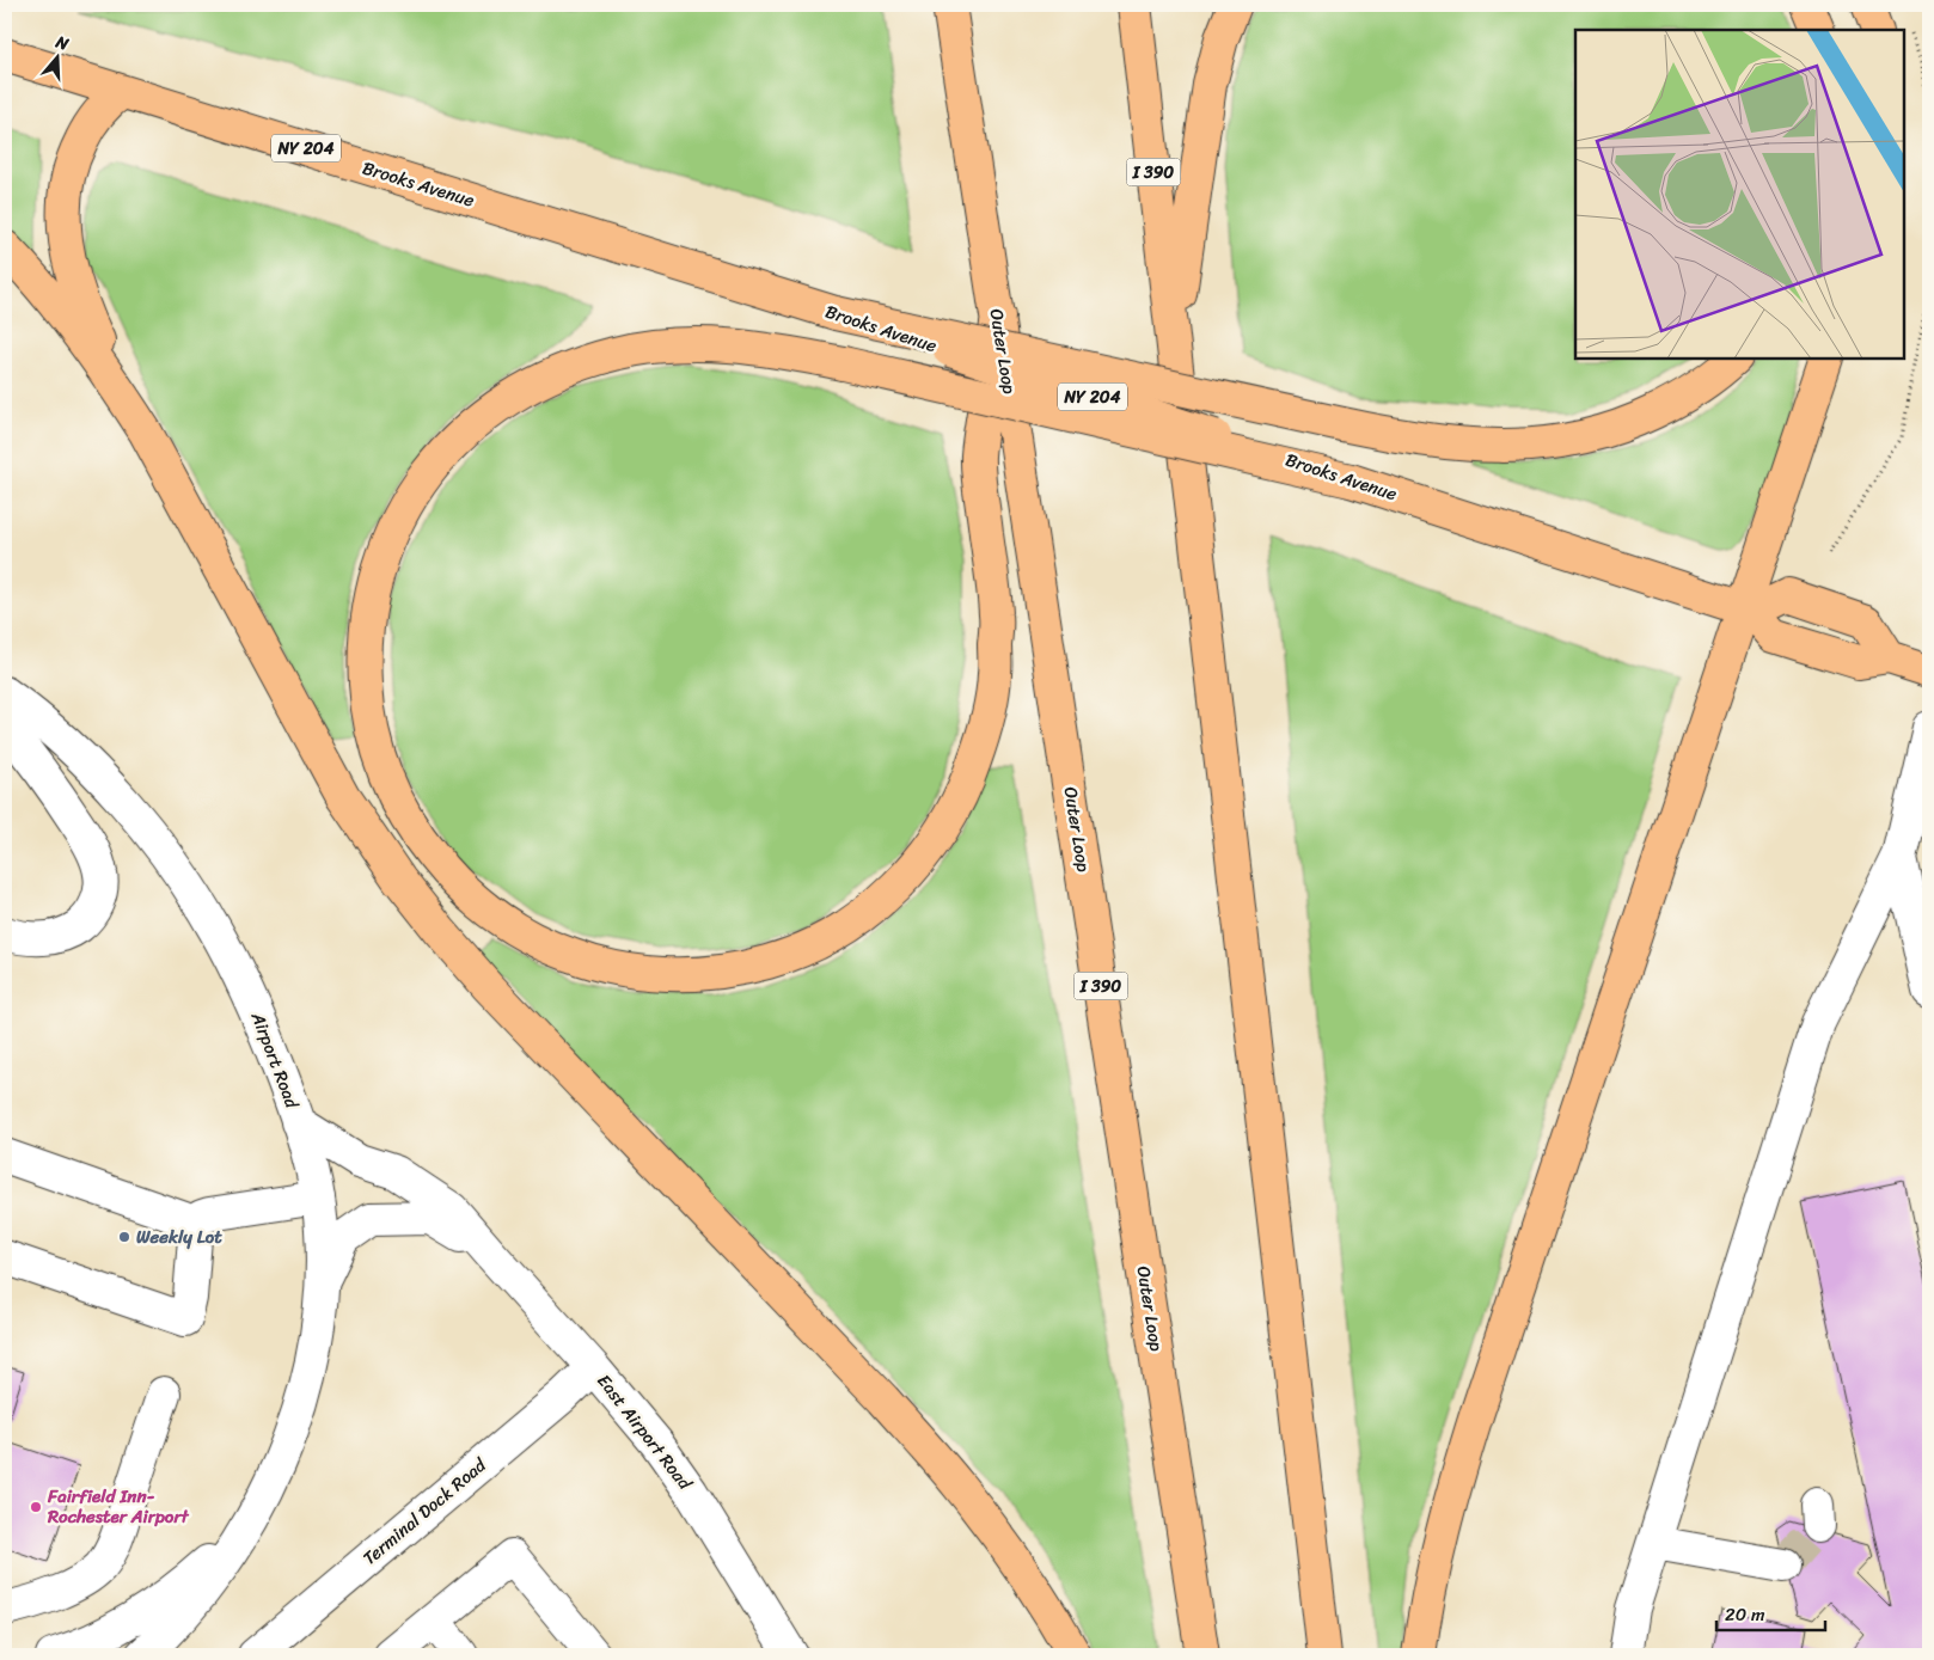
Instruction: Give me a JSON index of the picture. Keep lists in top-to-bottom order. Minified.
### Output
{"streets":{"main road":["NY 204","I 390","Brooks Avenue","Outer Loop"],"street":["Airport Road","East Airport Road","Terminal Dock Road"]},"crossings":[["Airport Road","East Airport Road"],["East Airport Road","Terminal Dock Road"]],"places":["Weekly Lot","Fairfield Inn- Rochester Airport"],"scale_bar":"20 m","north":"top"}
